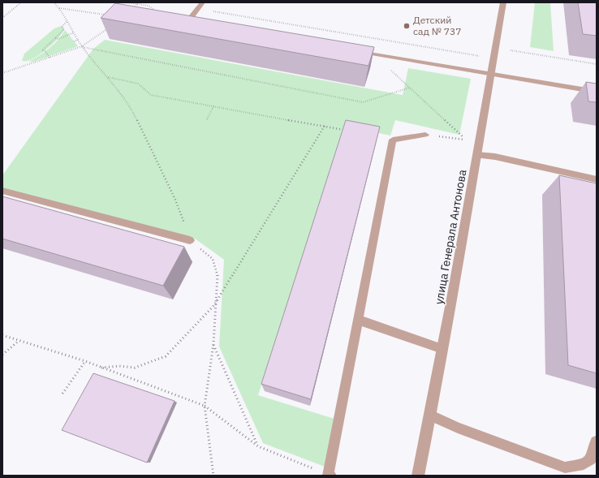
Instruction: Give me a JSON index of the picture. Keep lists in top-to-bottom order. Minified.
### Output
{"streets":{"street":["улица Генерала Антонова"]},"places":["Детский сад № 737"]}
